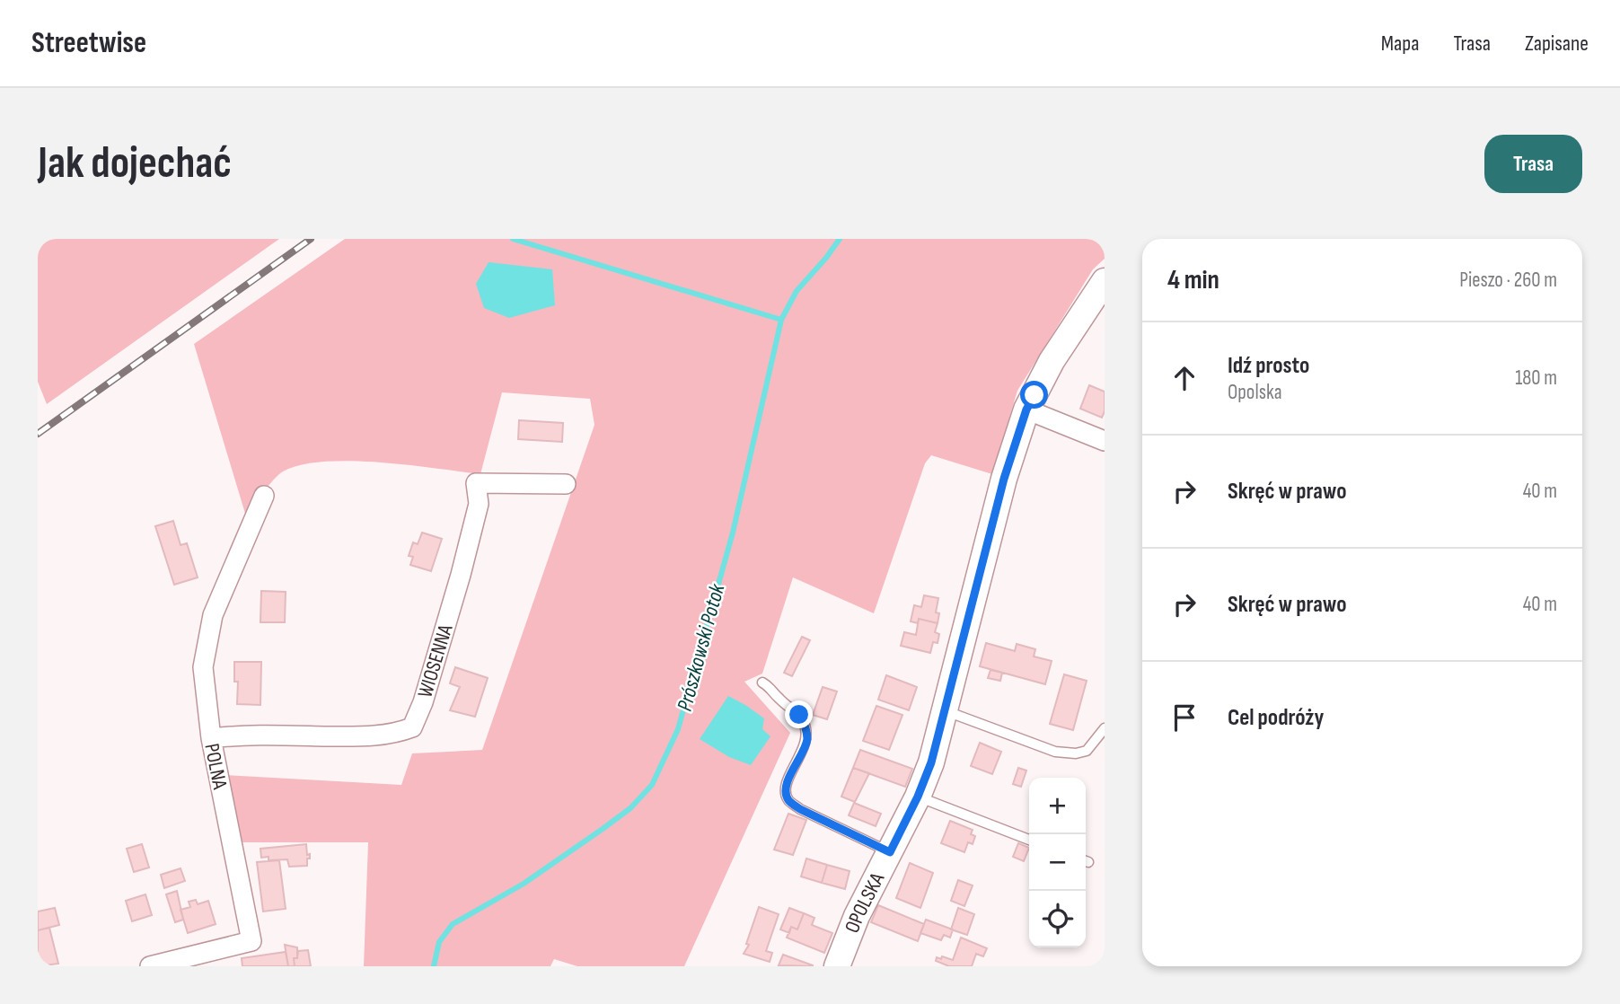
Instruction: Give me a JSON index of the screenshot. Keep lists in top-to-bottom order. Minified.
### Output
{"streets":{"street":["WIOSENNA","POLNA","OPOLSKA"]},"crossings":[["WIOSENNA","POLNA"]],"water":["Prószkowski Potok"],"page":{"header":"Streetwise","nav":["Mapa","Trasa","Zapisane"],"buttons":"Trasa","title":"Jak dojechać","heading":["4 min","Pieszo · 260 m"],"list":[["Idź prosto","Opolska","180 m"],["Skręć w prawo","40 m"],["Skręć w prawo","40 m"],"Cel podróży"],"map_buttons":["+","−"]}}
